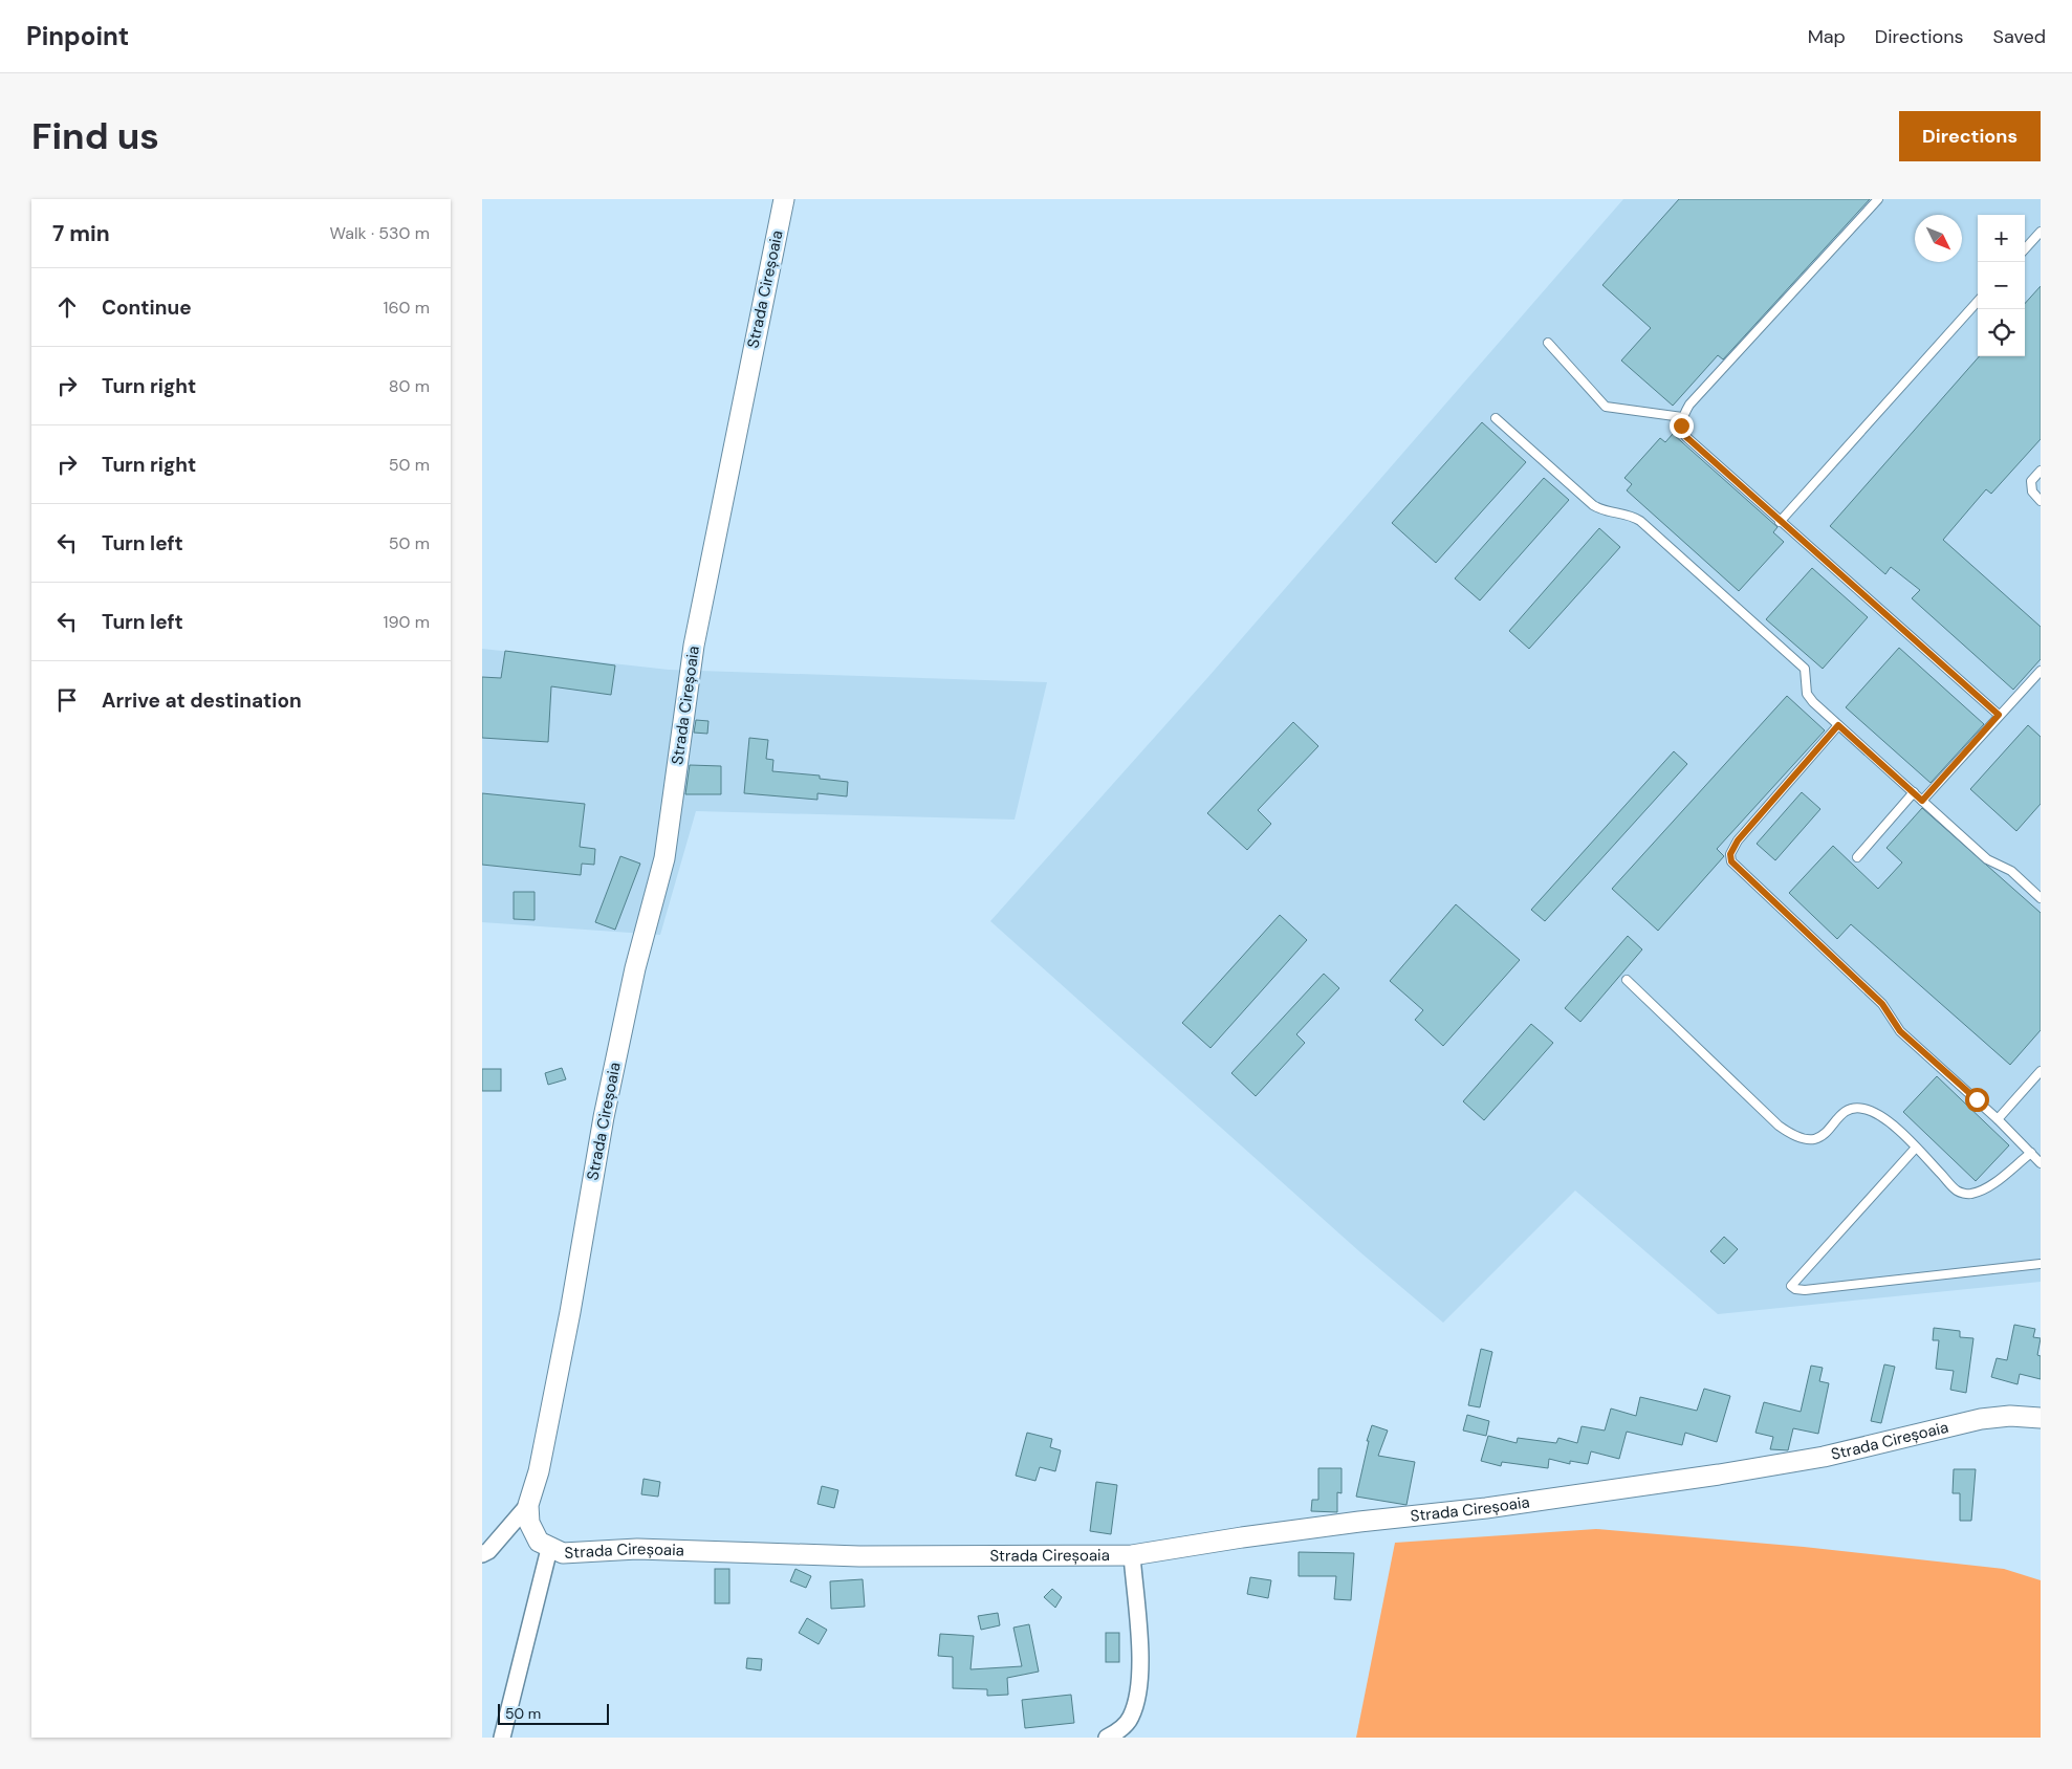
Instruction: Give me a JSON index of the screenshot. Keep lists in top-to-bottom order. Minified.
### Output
{"streets":{"street":["Strada Cireșoaia"]},"scale_bar":"50 m","north":"bottom right","page":{"header":"Pinpoint","nav":["Map","Directions","Saved"],"buttons":"Directions","title":"Find us","heading":["7 min","Walk · 530 m"],"map_buttons":["+","−"],"list":[["Continue","160 m"],["Turn right","80 m"],["Turn right","50 m"],["Turn left","50 m"],["Turn left","190 m"],"Arrive at destination"],"scale":"50 m"}}
